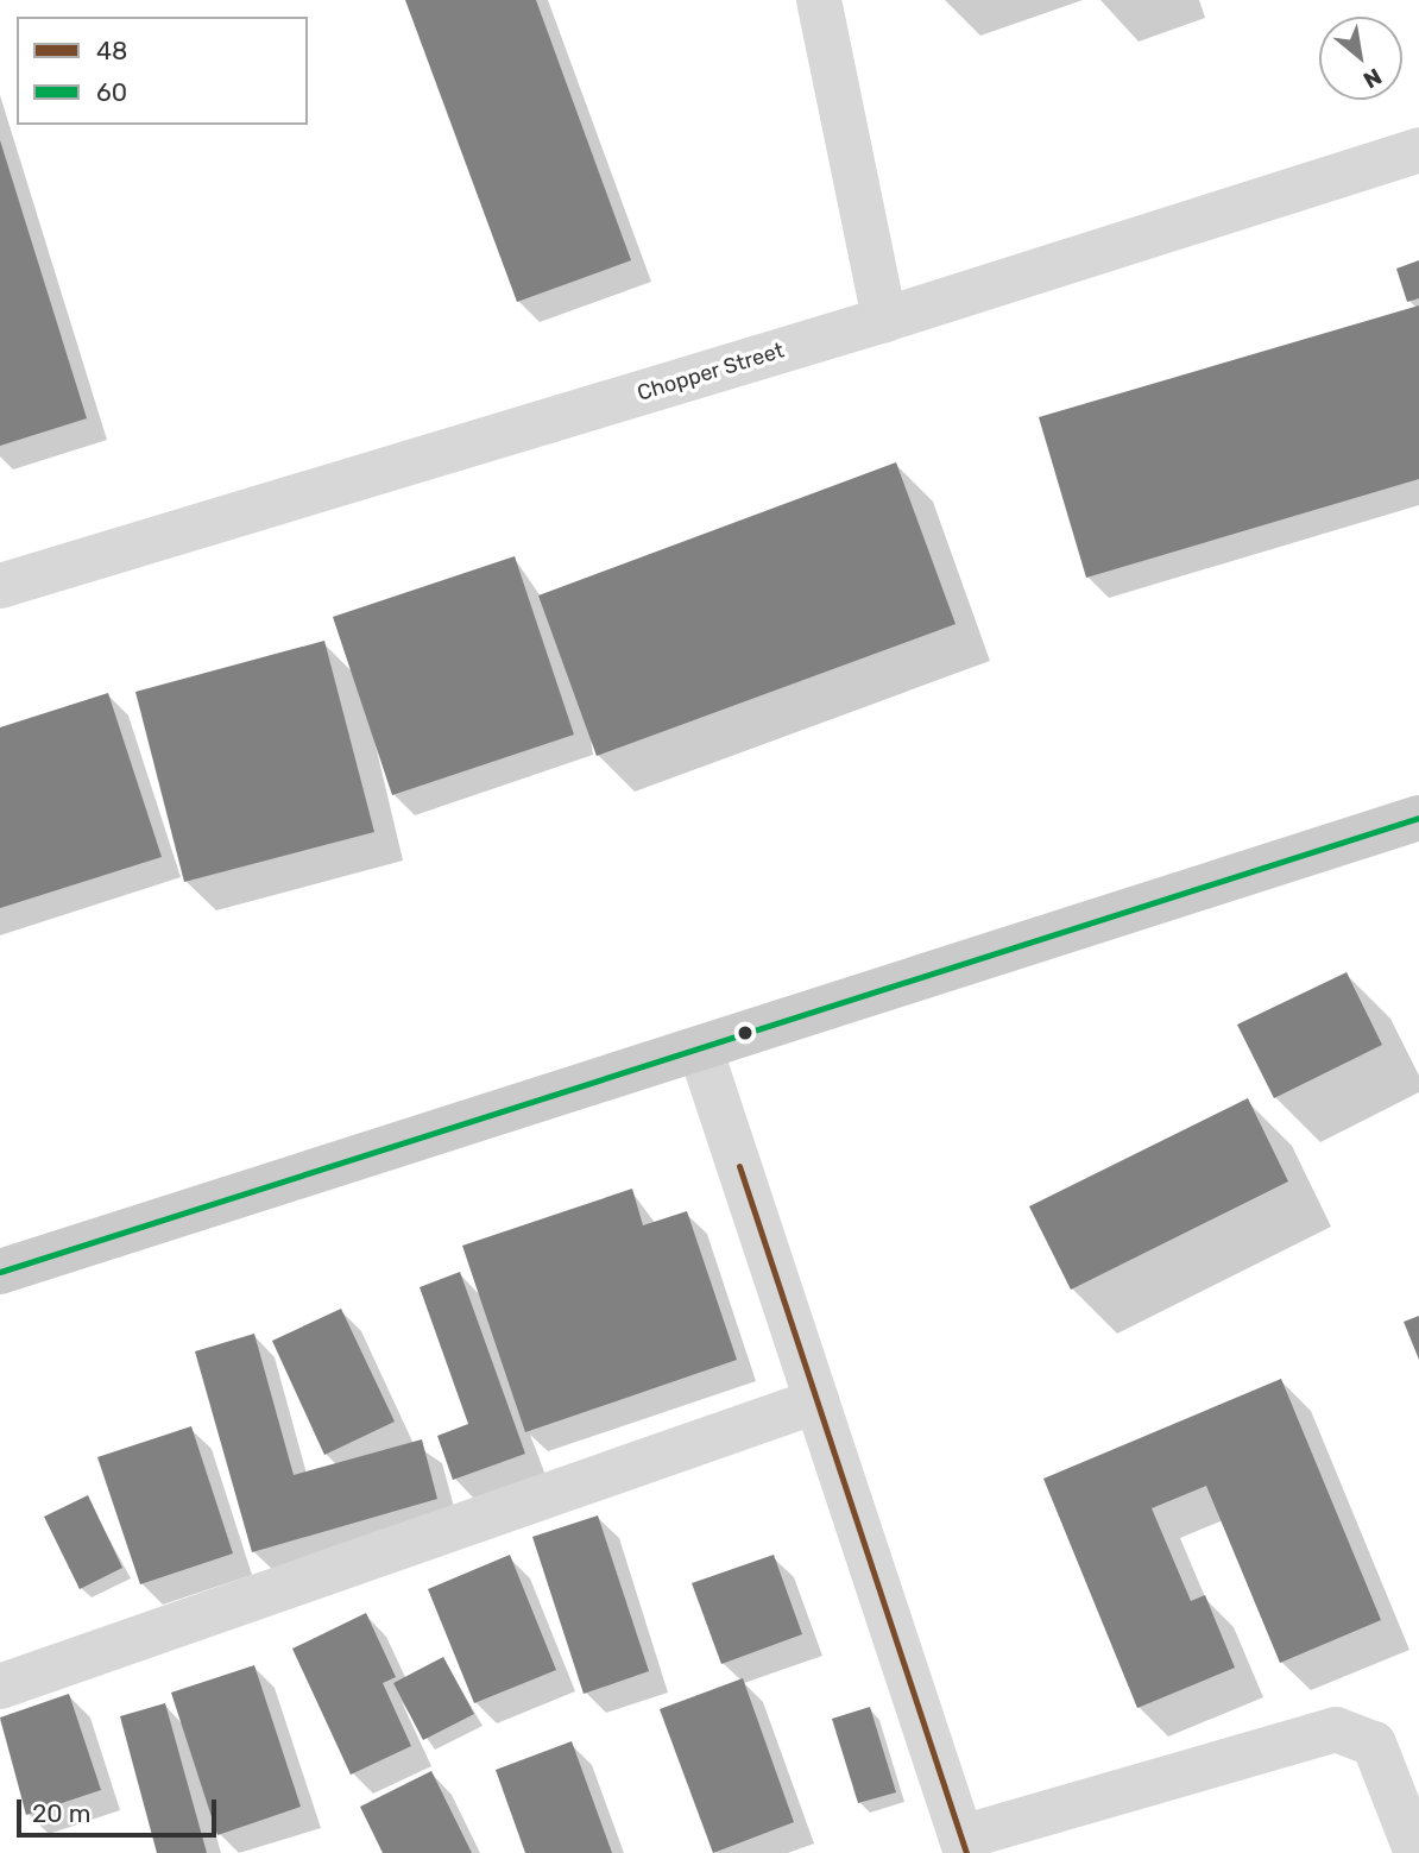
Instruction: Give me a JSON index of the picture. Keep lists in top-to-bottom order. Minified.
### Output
{"streets":{"street":["Chopper Street"]},"lines":["transit line 60","transit line 48"],"legend":["48","60"],"scale_bar":"20 m","north":"bottom right"}
